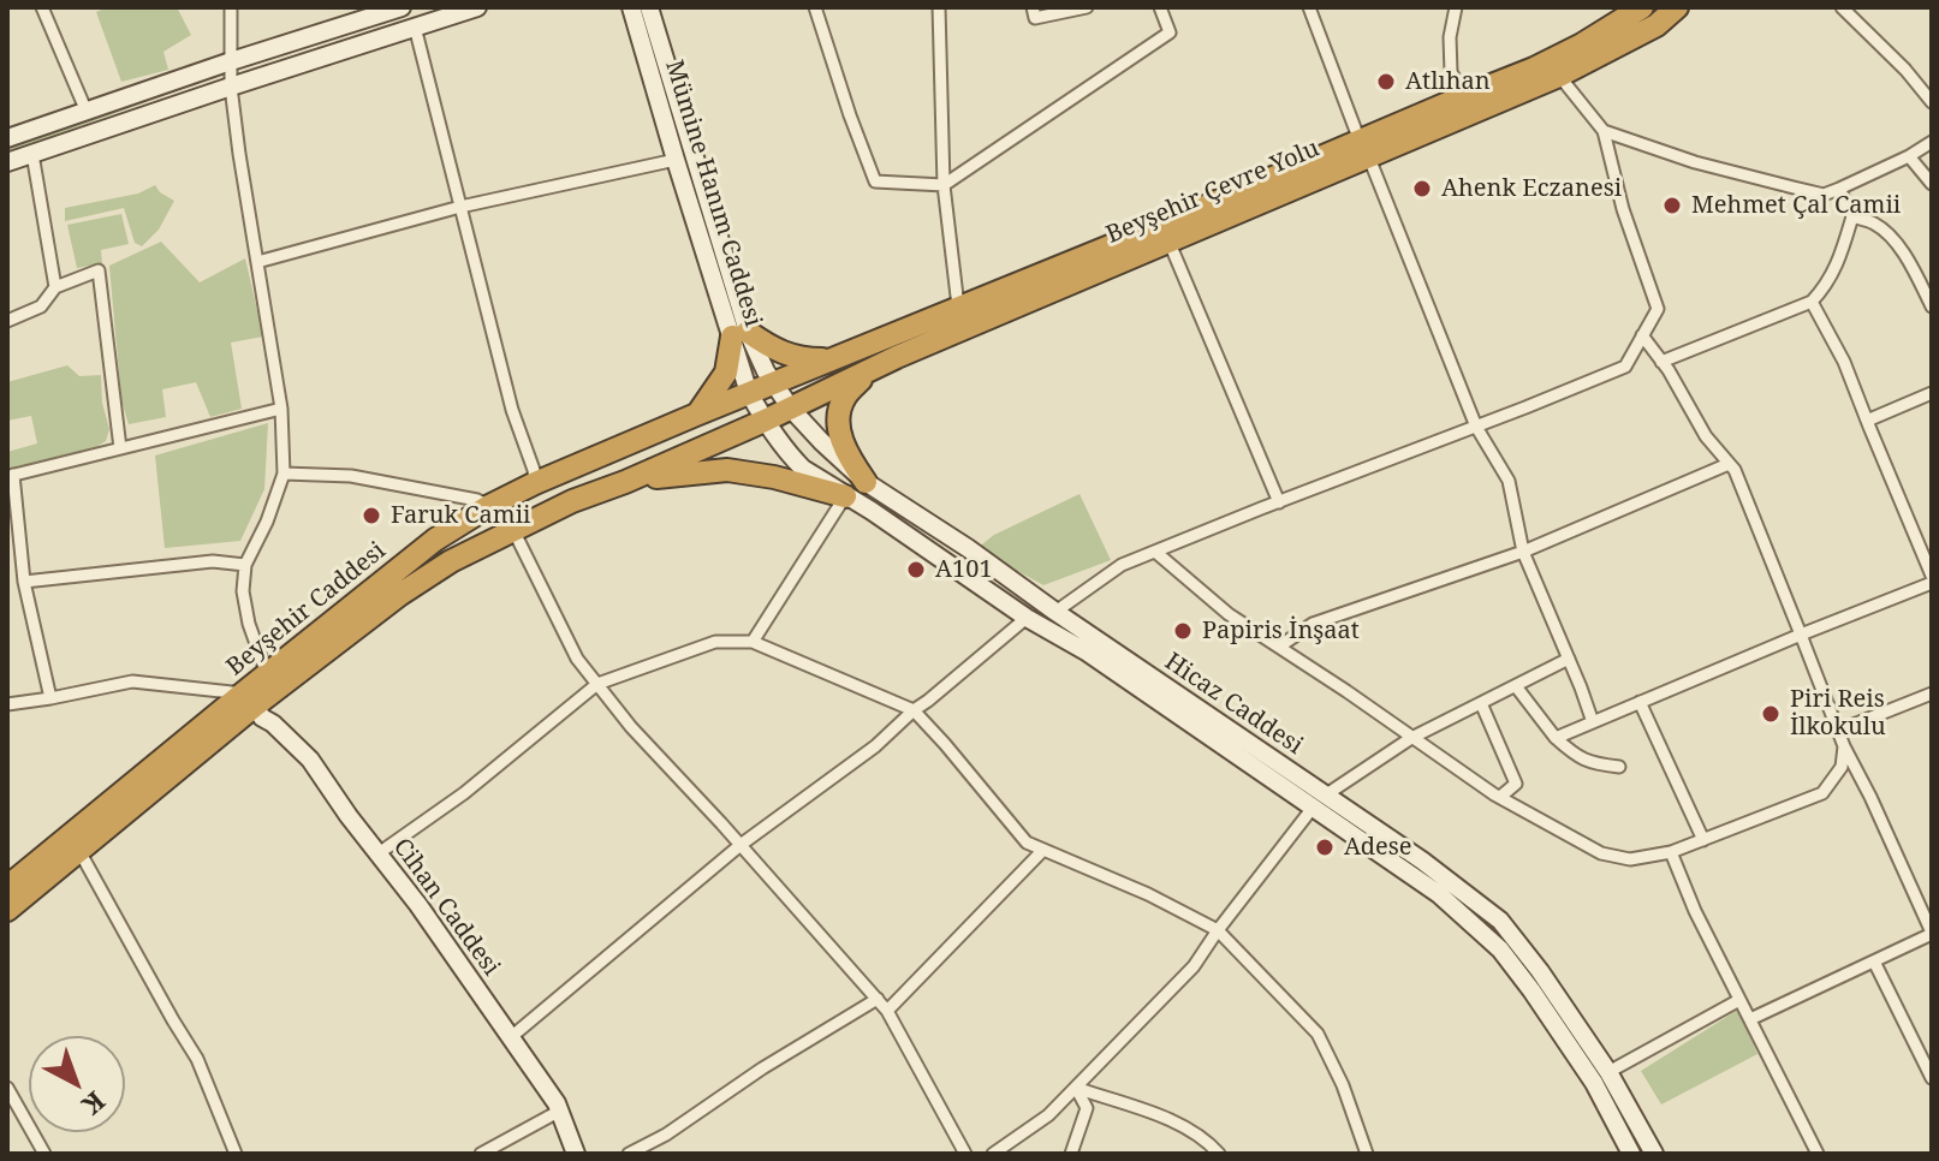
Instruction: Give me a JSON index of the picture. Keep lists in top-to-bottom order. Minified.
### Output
{"streets":{"highway":["Beyşehir Çevre Yolu","Beyşehir Caddesi"],"main road":["Mümine Hanım Caddesi","Hicaz Caddesi","Cihan Caddesi"]},"crossings":[["Beyşehir Çevre Yolu","Beyşehir Caddesi"],["Beyşehir Çevre Yolu","Hicaz Caddesi"],["Mümine Hanım Caddesi","Beyşehir Caddesi"],["Mümine Hanım Caddesi","Hicaz Caddesi"],["Beyşehir Caddesi","Hicaz Caddesi"],["Beyşehir Caddesi","Cihan Caddesi"]],"places":["Atlıhan","Ahenk Eczanesi","Mehmet Çal Camii","Faruk Camii","A101","Papiris İnşaat","Piri Reis İlkokulu","Adese"],"north":"bottom right"}
